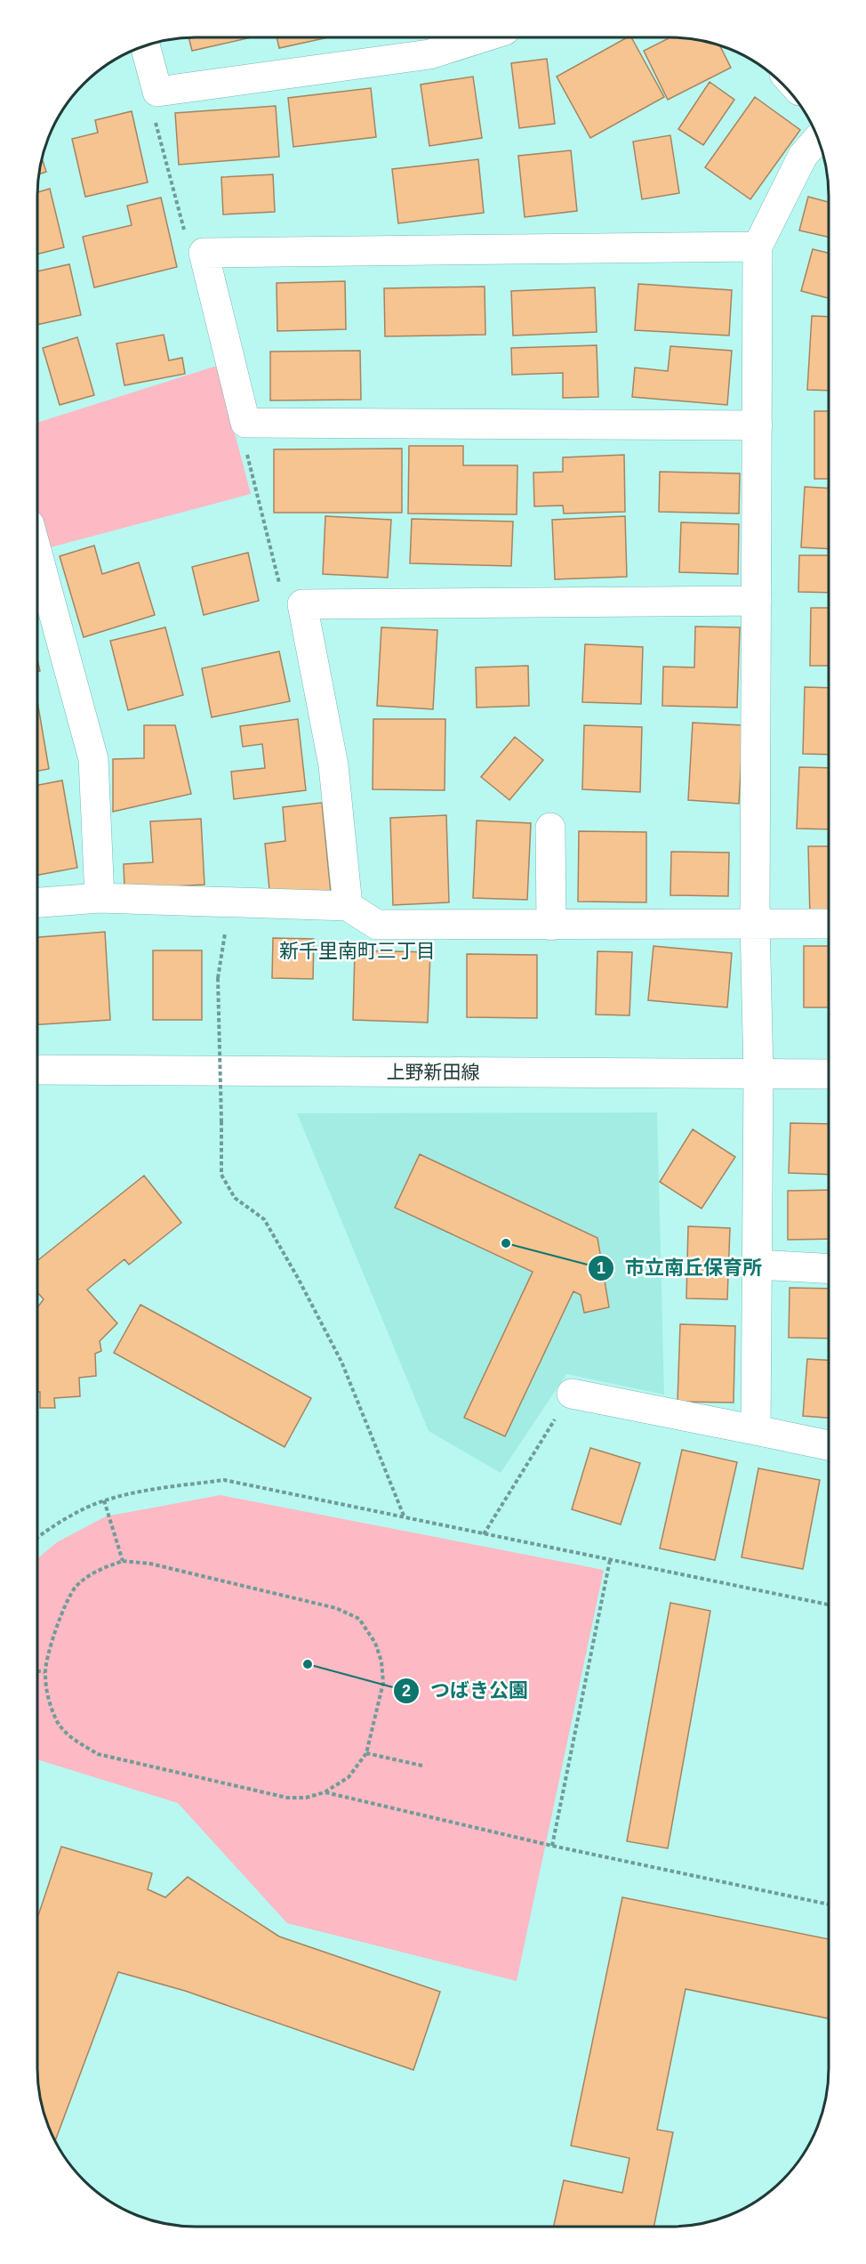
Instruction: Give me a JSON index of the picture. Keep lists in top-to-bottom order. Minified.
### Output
{"streets":{"street":["上野新田線"]},"districts":["新千里南町三丁目"],"places":["市立南丘保育所","つばき公園"]}
